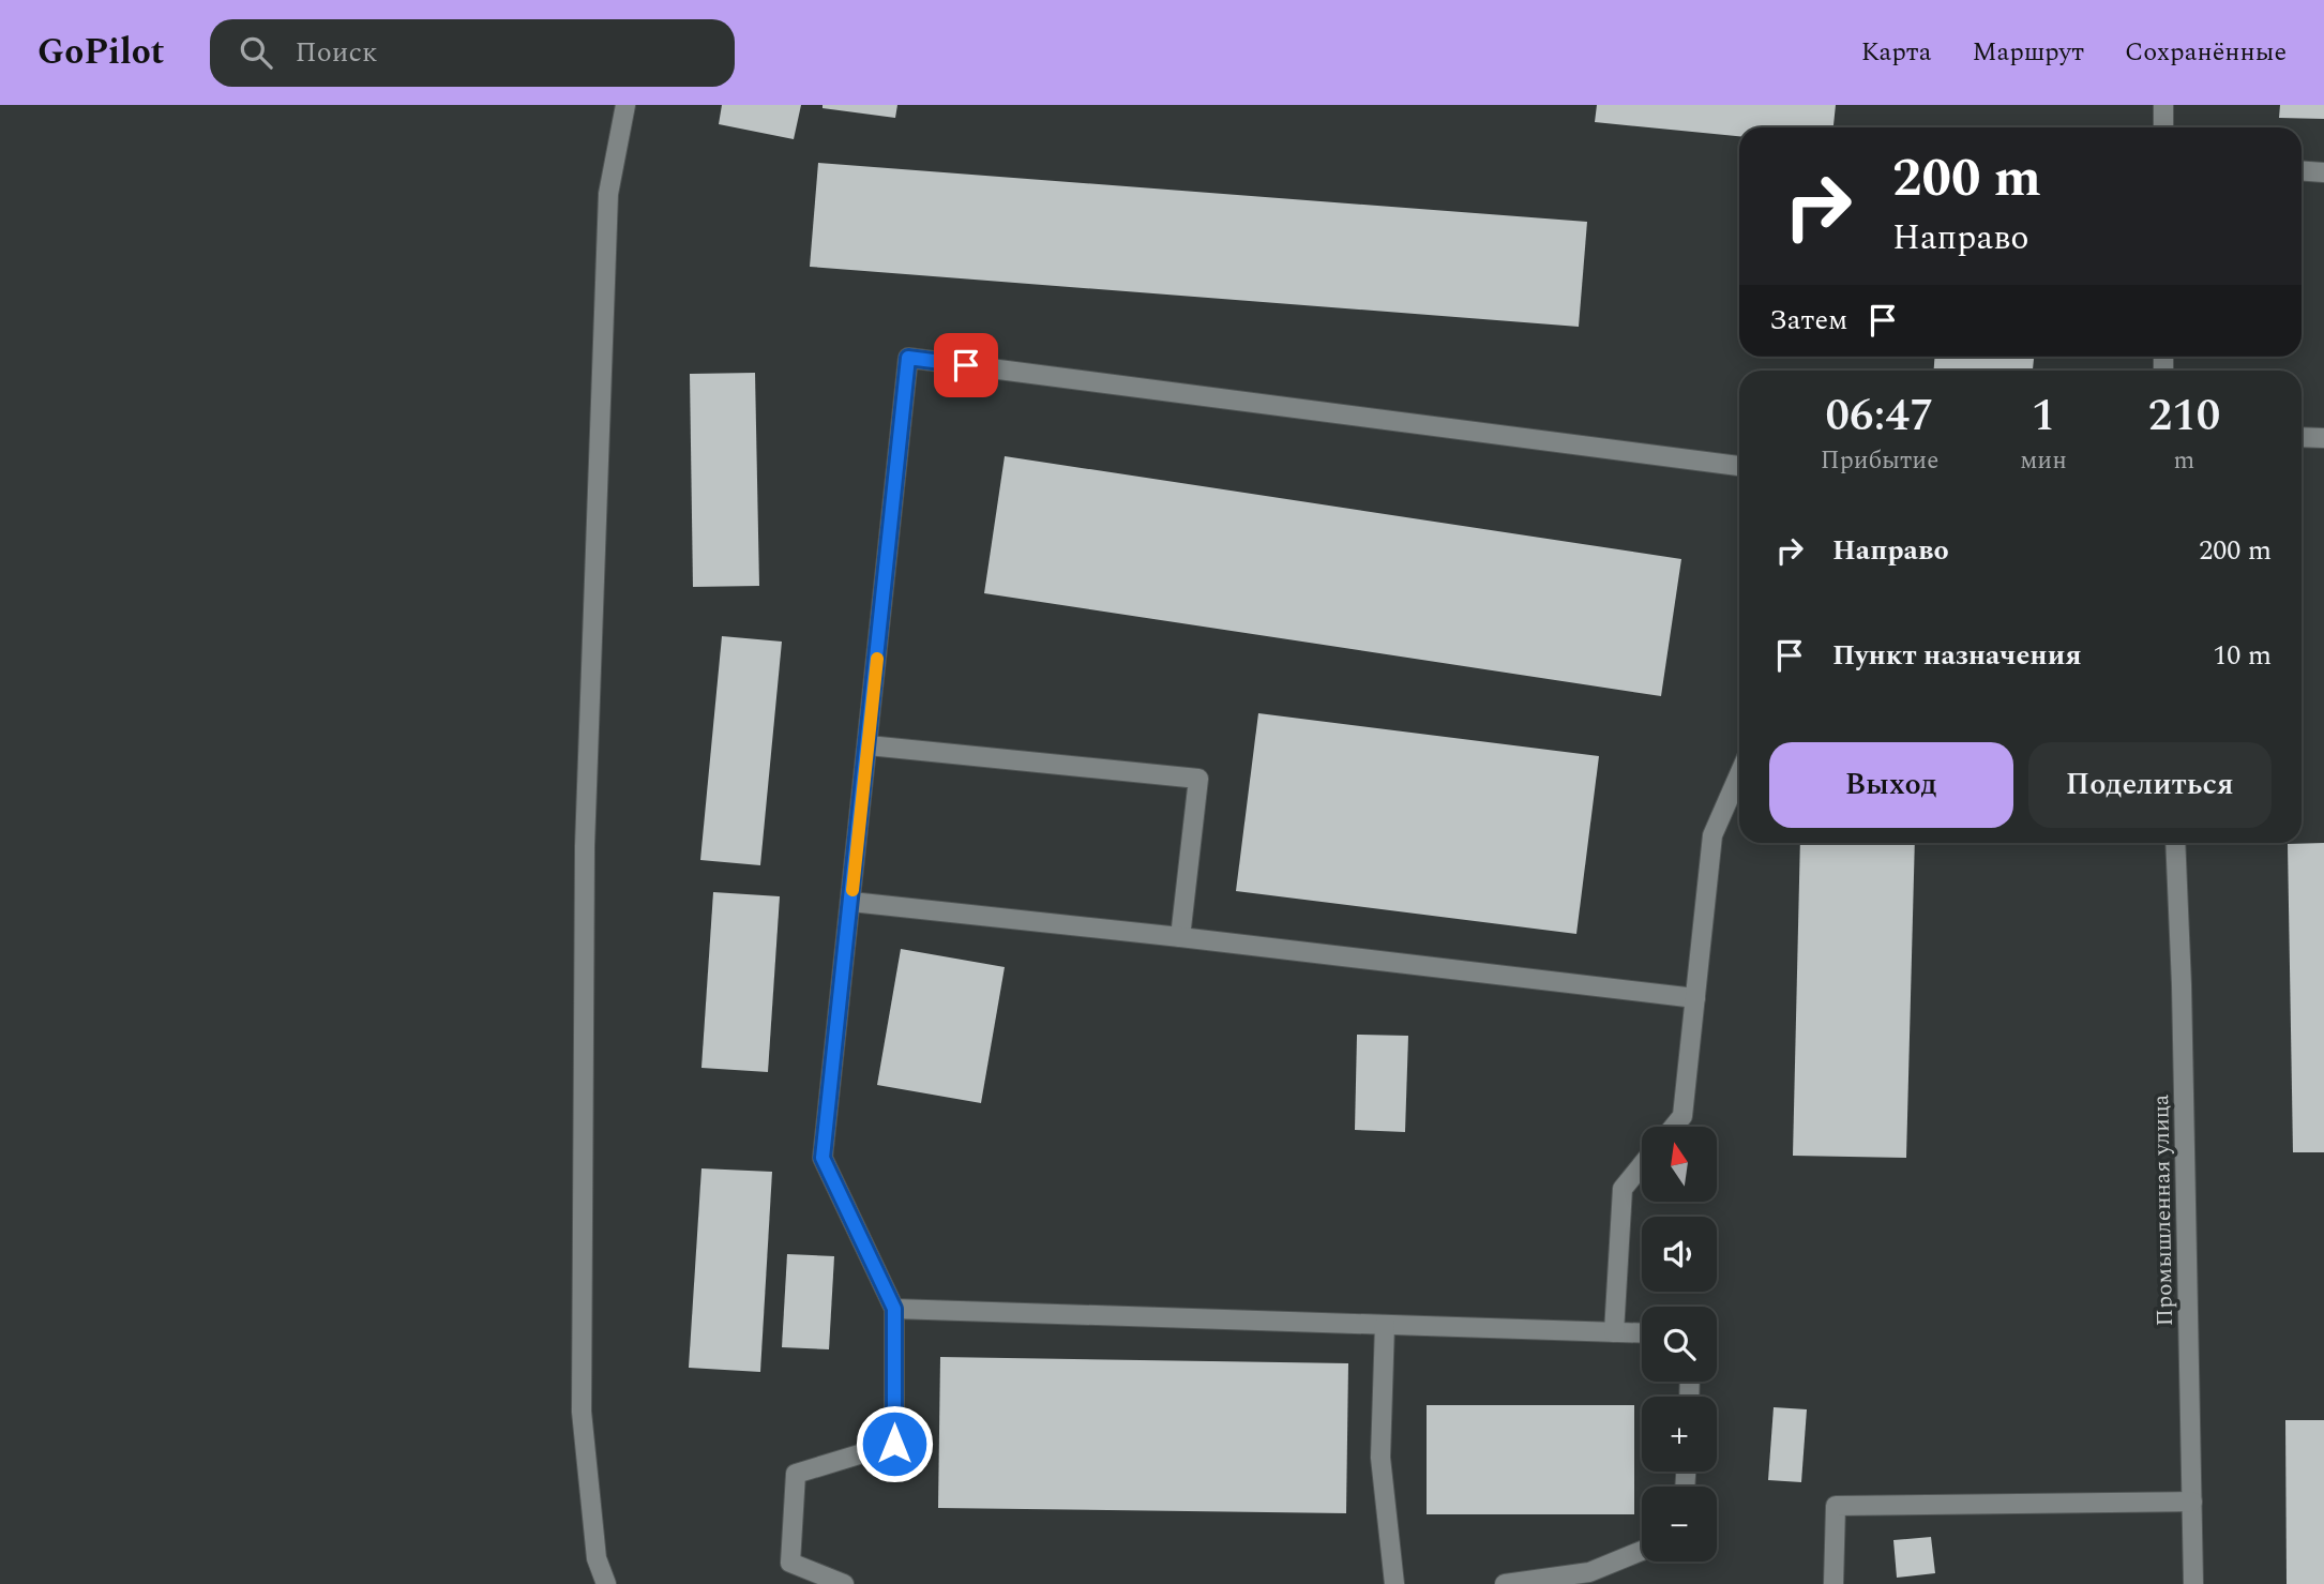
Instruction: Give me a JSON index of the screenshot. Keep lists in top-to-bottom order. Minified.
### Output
{"streets":{"street":["Промышленная улица"]},"north":"top","page":{"header":"GoPilot","search":"Поиск","nav":["Карта","Маршрут","Сохранённые"],"turn":["200 m","Направо"],"then":"Затем","eta":["06:47","Прибытие","1","мин","210","m"],"list":[{"name":"Направо","value":"200 m"},{"name":"Пункт назначения","value":"10 m"}],"buttons":["Выход","Поделиться"],"map_buttons":["+","−"]}}
